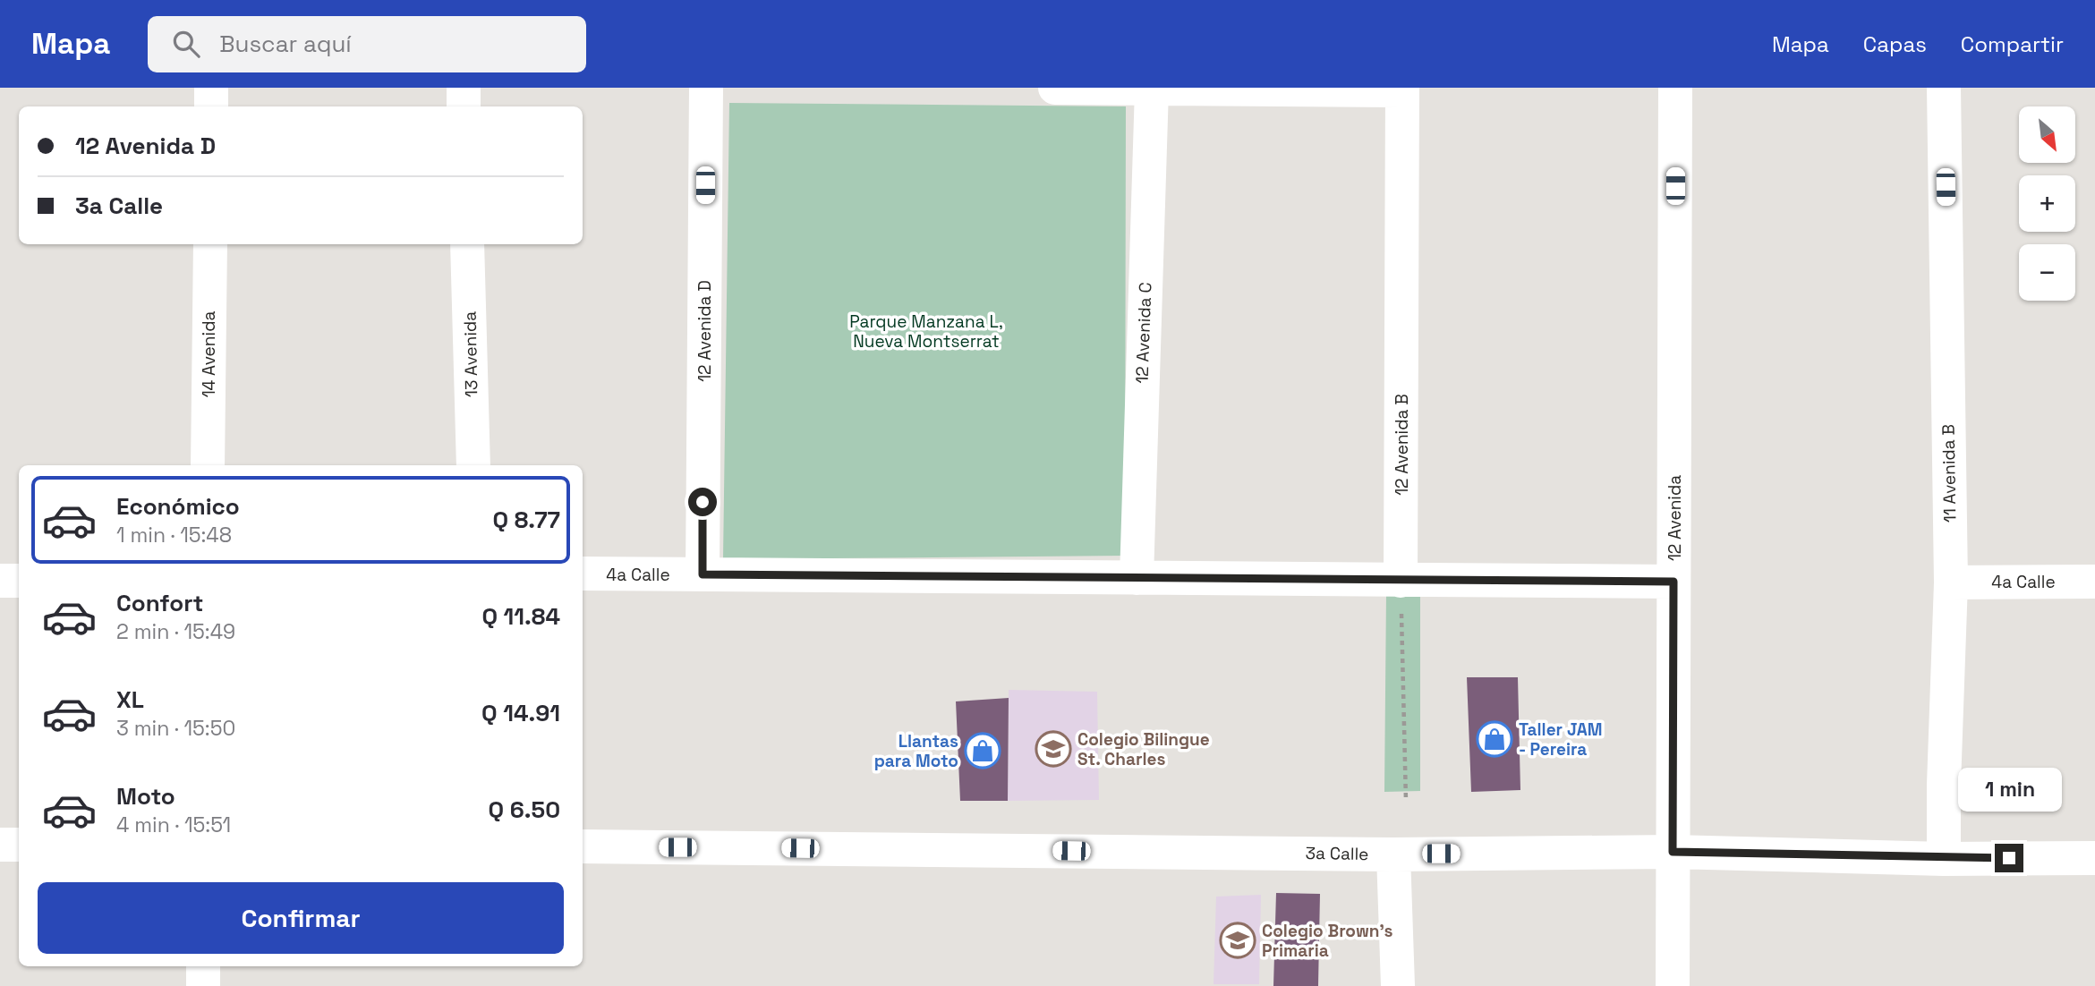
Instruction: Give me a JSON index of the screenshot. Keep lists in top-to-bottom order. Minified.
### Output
{"streets":{"street":["12 Avenida D","12 Avenida C","14 Avenida","13 Avenida","12 Avenida B","11 Avenida B","12 Avenida","4a Calle","3a Calle"]},"crossings":[["12 Avenida D","4a Calle"],["12 Avenida C","4a Calle"],["12 Avenida B","4a Calle"],["11 Avenida B","4a Calle"],["11 Avenida B","3a Calle"],["12 Avenida","4a Calle"],["12 Avenida","3a Calle"]],"parks":["Parque Manzana L, Nueva Montserrat"],"places":{"shop":["Taller JAM - Pereira","Llantas para Moto"],"school or university":["Colegio Bilingue St. Charles","Colegio Brown's Primaria"]},"north":"bottom right","page":{"header":"Mapa","search":"Buscar aquí","nav":["Mapa","Capas","Compartir"],"map_buttons":["+","−"],"banner":["12 Avenida D","3a Calle"],"list":[{"name":"Económico","note":"1 min · 15:48","value":"Q 8.77"},{"name":"Confort","note":"2 min · 15:49","value":"Q 11.84"},{"name":"XL","note":"3 min · 15:50","value":"Q 14.91"},{"name":"Moto","note":"4 min · 15:51","value":"Q 6.50"}],"bubble":"1 min","buttons":"Confirmar"}}
